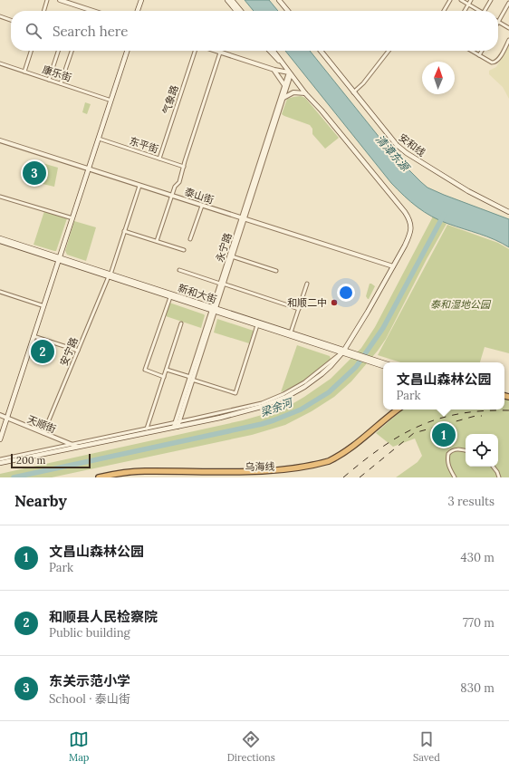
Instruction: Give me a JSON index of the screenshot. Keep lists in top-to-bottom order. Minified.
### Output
{"streets":{"highway":["乌海线"],"main road":["安和线","新和大街"],"street":["康乐街","气象路","东平街","泰山街","永宁路","安宁路","天顺街"]},"crossings":[["气象路","东平街"],["泰山街","永宁路"],["泰山街","安宁路"],["永宁路","新和大街"],["新和大街","安宁路"],["安宁路","天顺街"]],"water":["清漳东源","梁余河"],"parks":["泰和湿地公园"],"places":["和顺二中"],"scale_bar":"200 m","north":"top","page":{"search":"Search here","pins":["3","2","1"],"popup":["文昌山森林公园","Park"],"scale":"200 m","heading":["Nearby","3 results"],"list":[{"mark":"1","name":"文昌山森林公园","note":"Park","value":"430 m"},{"mark":"2","name":"和顺县人民检察院","note":"Public building","value":"770 m"},{"mark":"3","name":"东关示范小学","note":"School · 泰山街","value":"830 m"}],"nav":["Map","Directions","Saved"]}}
